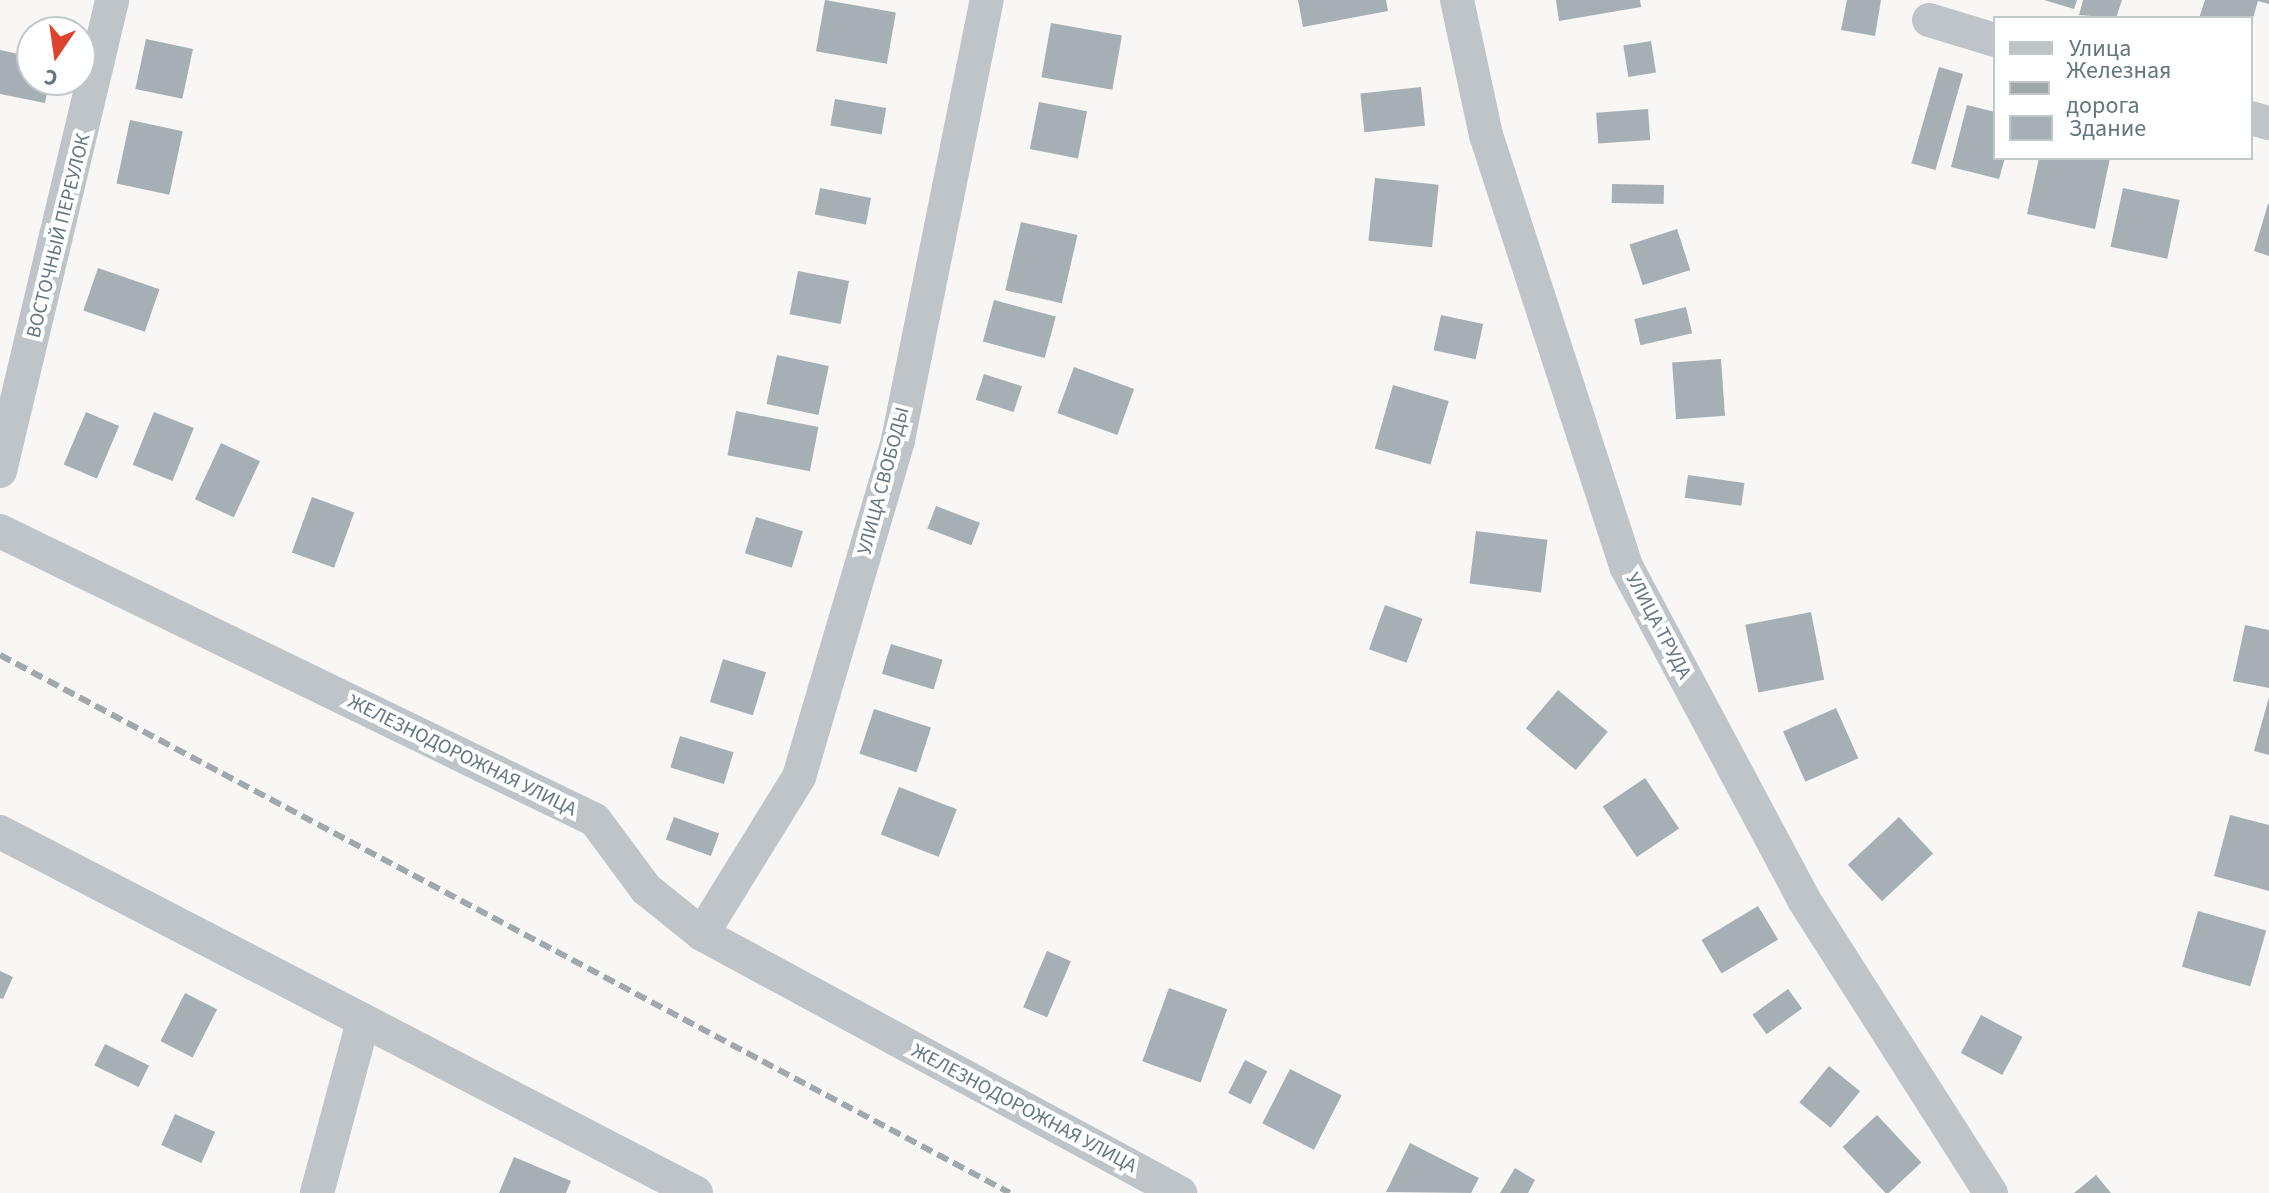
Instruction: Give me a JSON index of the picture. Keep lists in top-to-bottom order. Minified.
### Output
{"streets":{"street":["ВОСТОЧНЫЙ ПЕРЕУЛОК","УЛИЦА СВОБОДЫ","УЛИЦА ТРУДА","ЖЕЛЕЗНОДОРОЖНАЯ УЛИЦА"]},"crossings":[["УЛИЦА СВОБОДЫ","ЖЕЛЕЗНОДОРОЖНАЯ УЛИЦА"]],"legend":["Улица","Железная дорога","Здание"],"north":"bottom"}
